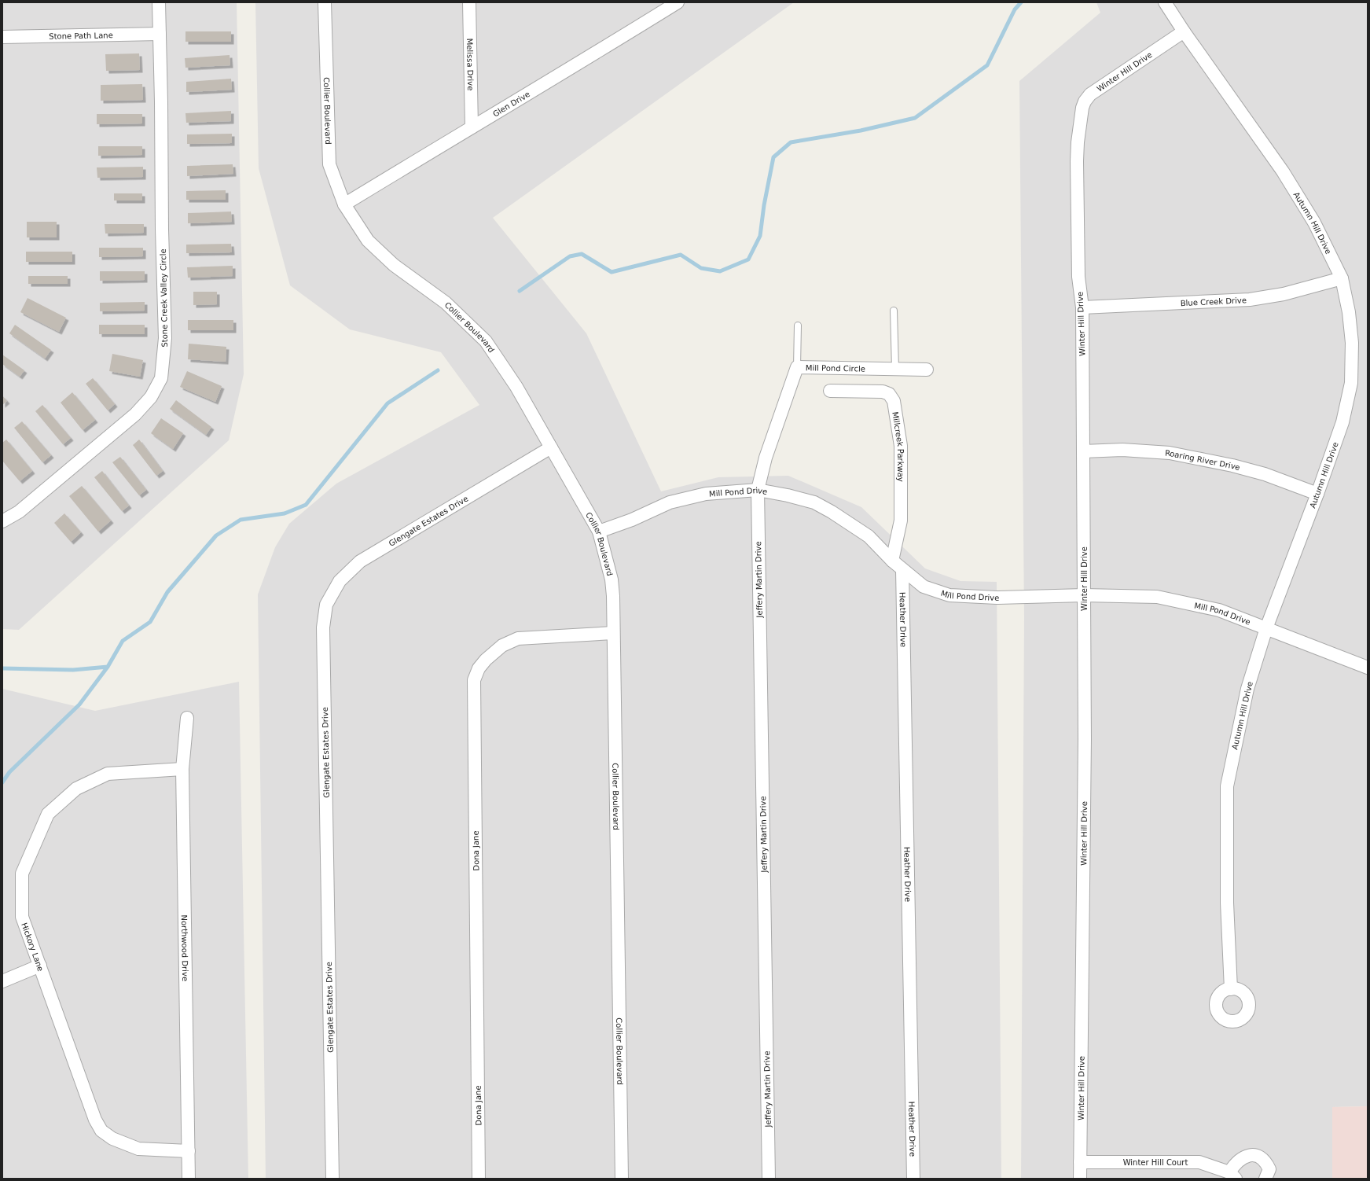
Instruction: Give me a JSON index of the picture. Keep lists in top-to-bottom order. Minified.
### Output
{"streets":{"street":["Stone Path Lane","Melissa Drive","Winter Hill Drive","Glen Drive","Collier Boulevard","Autumn Hill Drive","Stone Creek Valley Circle","Blue Creek Drive","Mill Pond Circle","Millcreek Parkway","Roaring River Drive","Mill Pond Drive","Glengate Estates Drive","Jeffery Martin Drive","Heather Drive","Dona Jane","Hickory Lane","Northwood Drive","Winter Hill Court"]},"crossings":[["Stone Path Lane","Stone Creek Valley Circle"],["Melissa Drive","Glen Drive"],["Winter Hill Drive","Autumn Hill Drive"],["Winter Hill Drive","Blue Creek Drive"],["Winter Hill Drive","Roaring River Drive"],["Winter Hill Drive","Mill Pond Drive"],["Winter Hill Drive","Winter Hill Court"],["Glen Drive","Collier Boulevard"],["Collier Boulevard","Mill Pond Drive"],["Collier Boulevard","Glengate Estates Drive"],["Collier Boulevard","Dona Jane"],["Autumn Hill Drive","Blue Creek Drive"],["Autumn Hill Drive","Roaring River Drive"],["Autumn Hill Drive","Mill Pond Drive"],["Mill Pond Circle","Mill Pond Drive"],["Mill Pond Circle","Jeffery Martin Drive"],["Millcreek Parkway","Mill Pond Drive"],["Mill Pond Drive","Jeffery Martin Drive"],["Mill Pond Drive","Heather Drive"],["Hickory Lane","Northwood Drive"]]}
